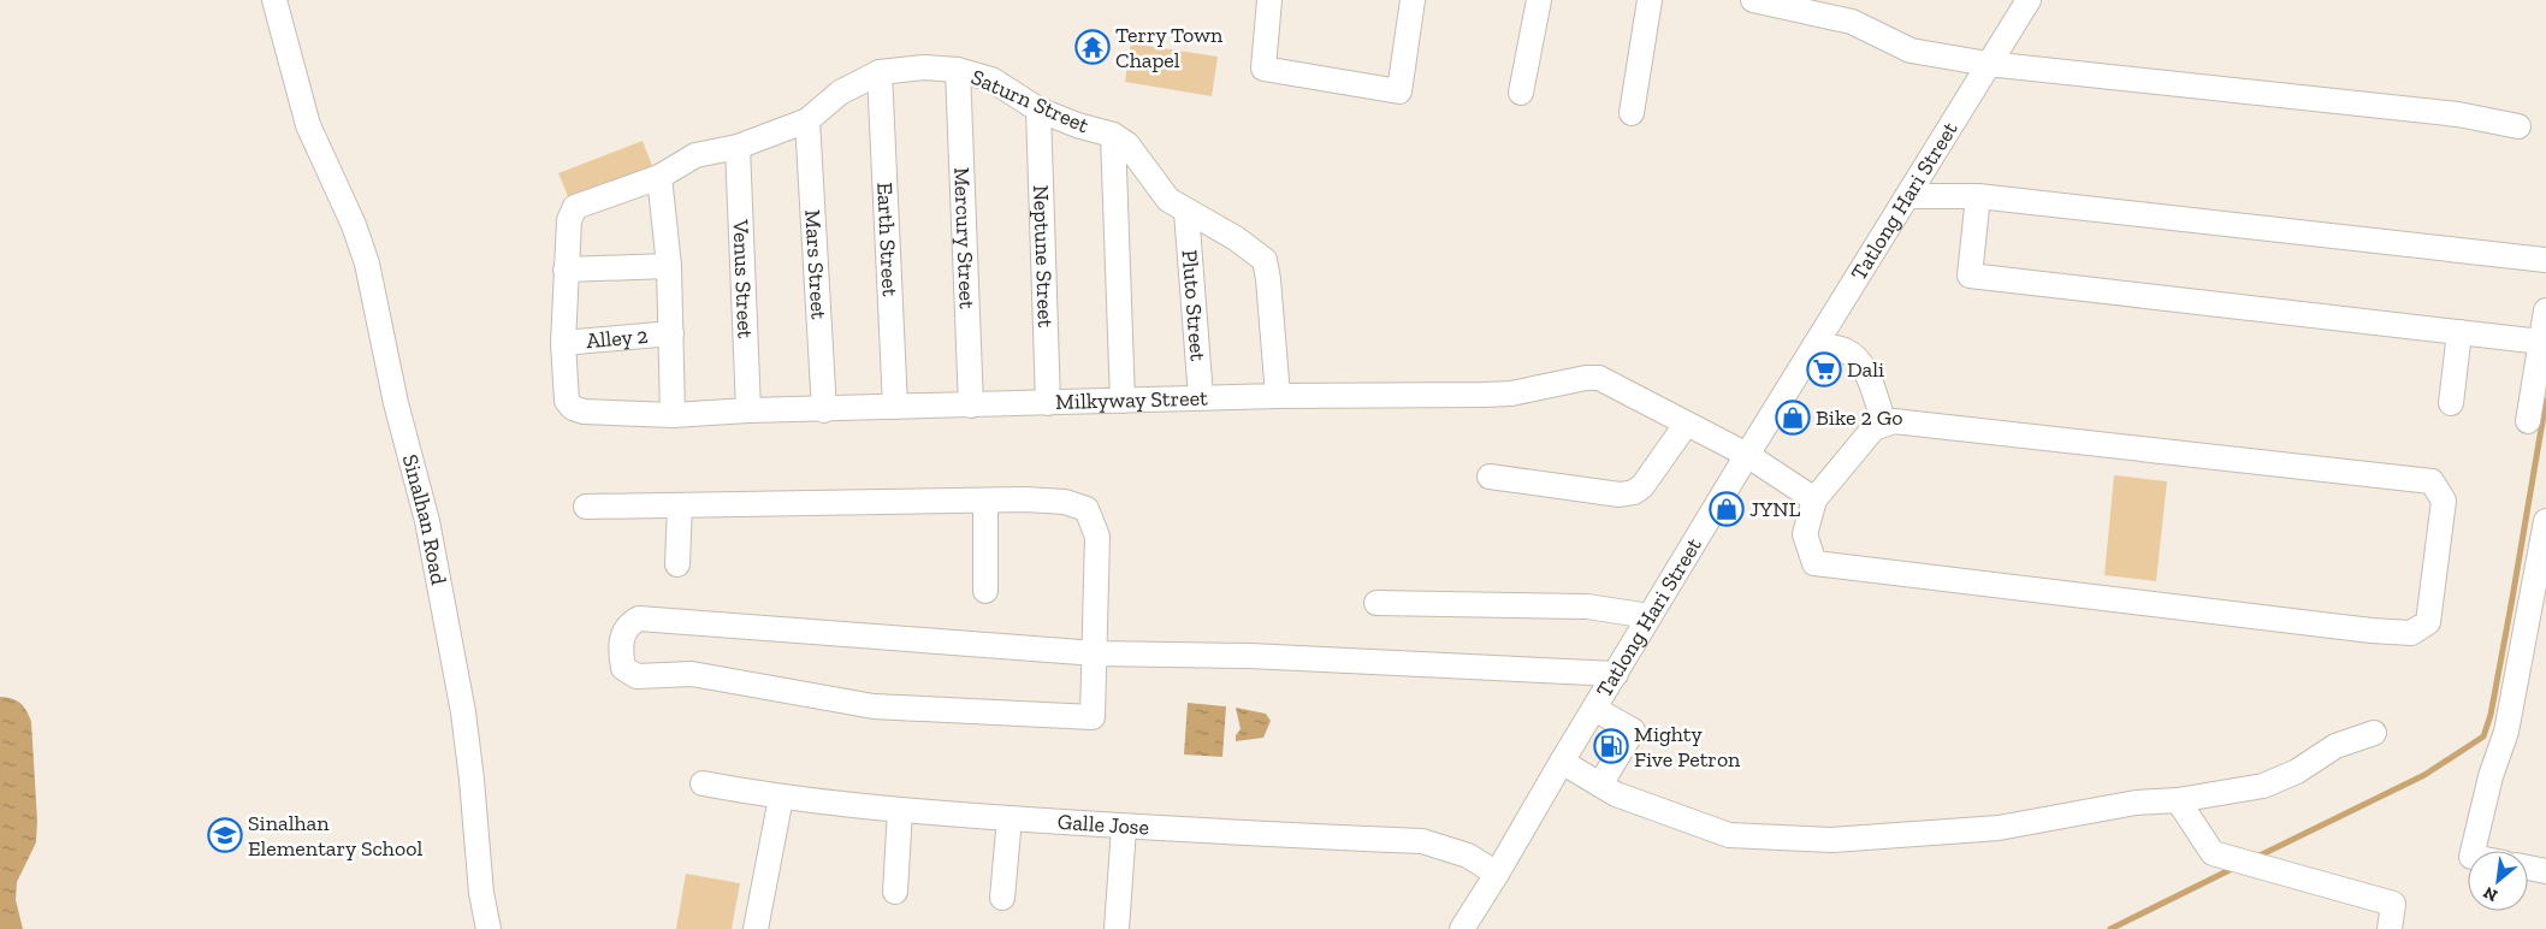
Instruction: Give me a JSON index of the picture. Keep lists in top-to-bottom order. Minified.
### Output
{"streets":{"street":["Saturn Street","Tatlong Hari Street","Mercury Street","Earth Street","Neptune Street","Mars Street","Venus Street","Pluto Street","Alley 2","Milkyway Street","Sinalhan Road","Galle Jose"]},"crossings":[["Saturn Street","Mercury Street"],["Saturn Street","Earth Street"],["Saturn Street","Neptune Street"],["Saturn Street","Mars Street"],["Saturn Street","Venus Street"],["Saturn Street","Pluto Street"],["Saturn Street","Milkyway Street"],["Tatlong Hari Street","Milkyway Street"],["Tatlong Hari Street","Galle Jose"],["Mercury Street","Milkyway Street"],["Earth Street","Milkyway Street"],["Neptune Street","Milkyway Street"],["Mars Street","Milkyway Street"],["Venus Street","Milkyway Street"],["Pluto Street","Milkyway Street"],["Alley 2","Milkyway Street"]],"places":{"temple":["Terry Town Chapel"],"supermarket":["Dali"],"shop":["Bike 2 Go","JYNL"],"fuel station":["Mighty Five Petron"],"school or university":["Sinalhan Elementary School"]},"north":"bottom left"}
